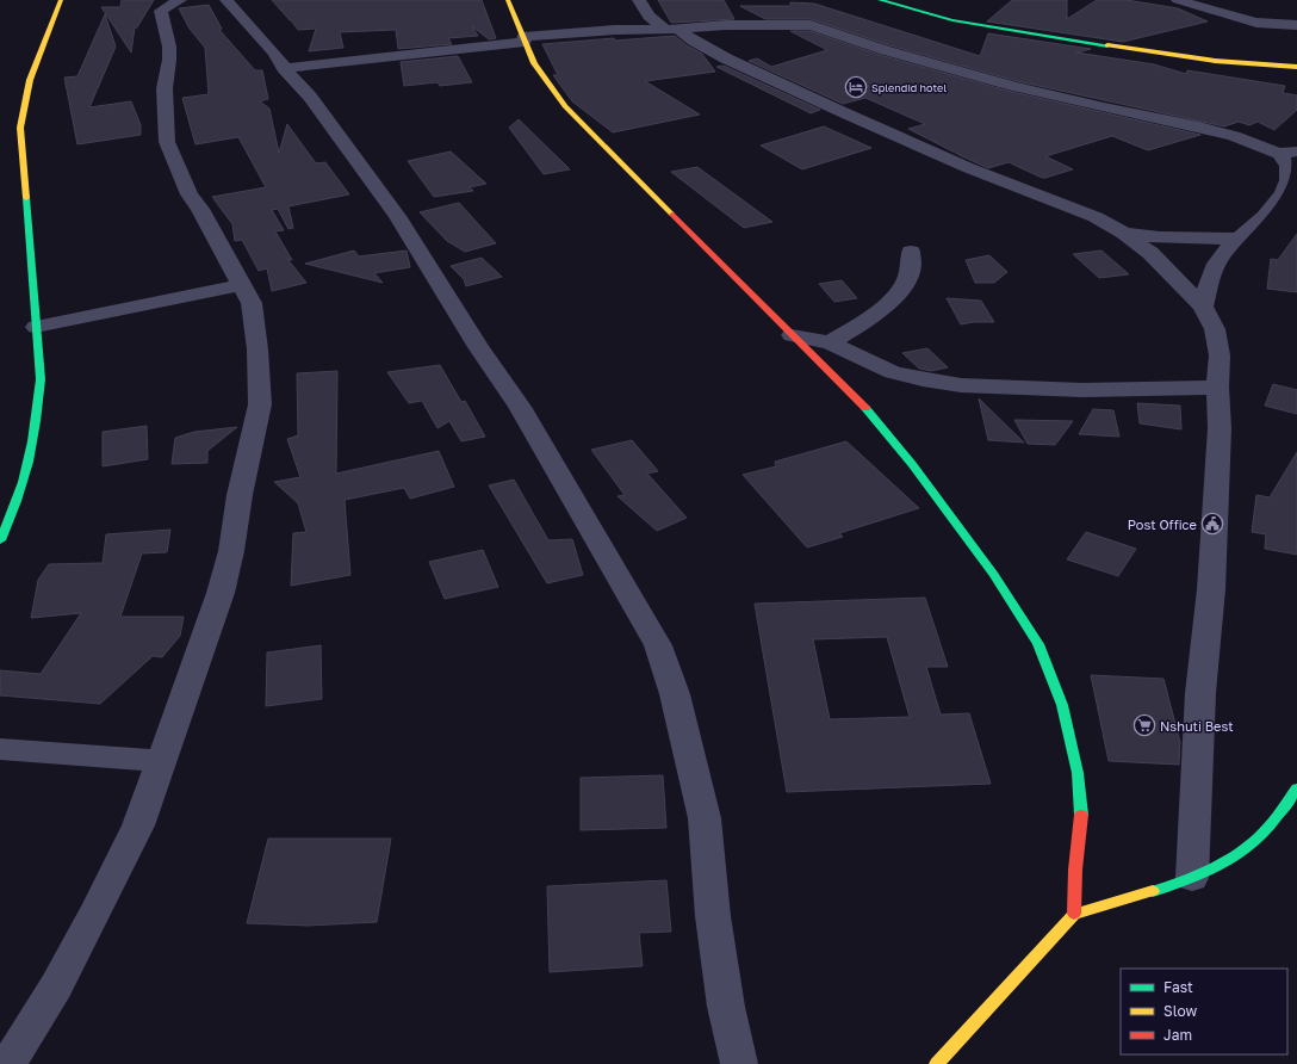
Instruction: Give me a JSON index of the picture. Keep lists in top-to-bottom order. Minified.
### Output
{"places":{"hotel":["Splendid hotel"],"public building":["Post Office"],"supermarket":["Nshuti Best"]},"legend":["Fast","Slow","Jam"]}
